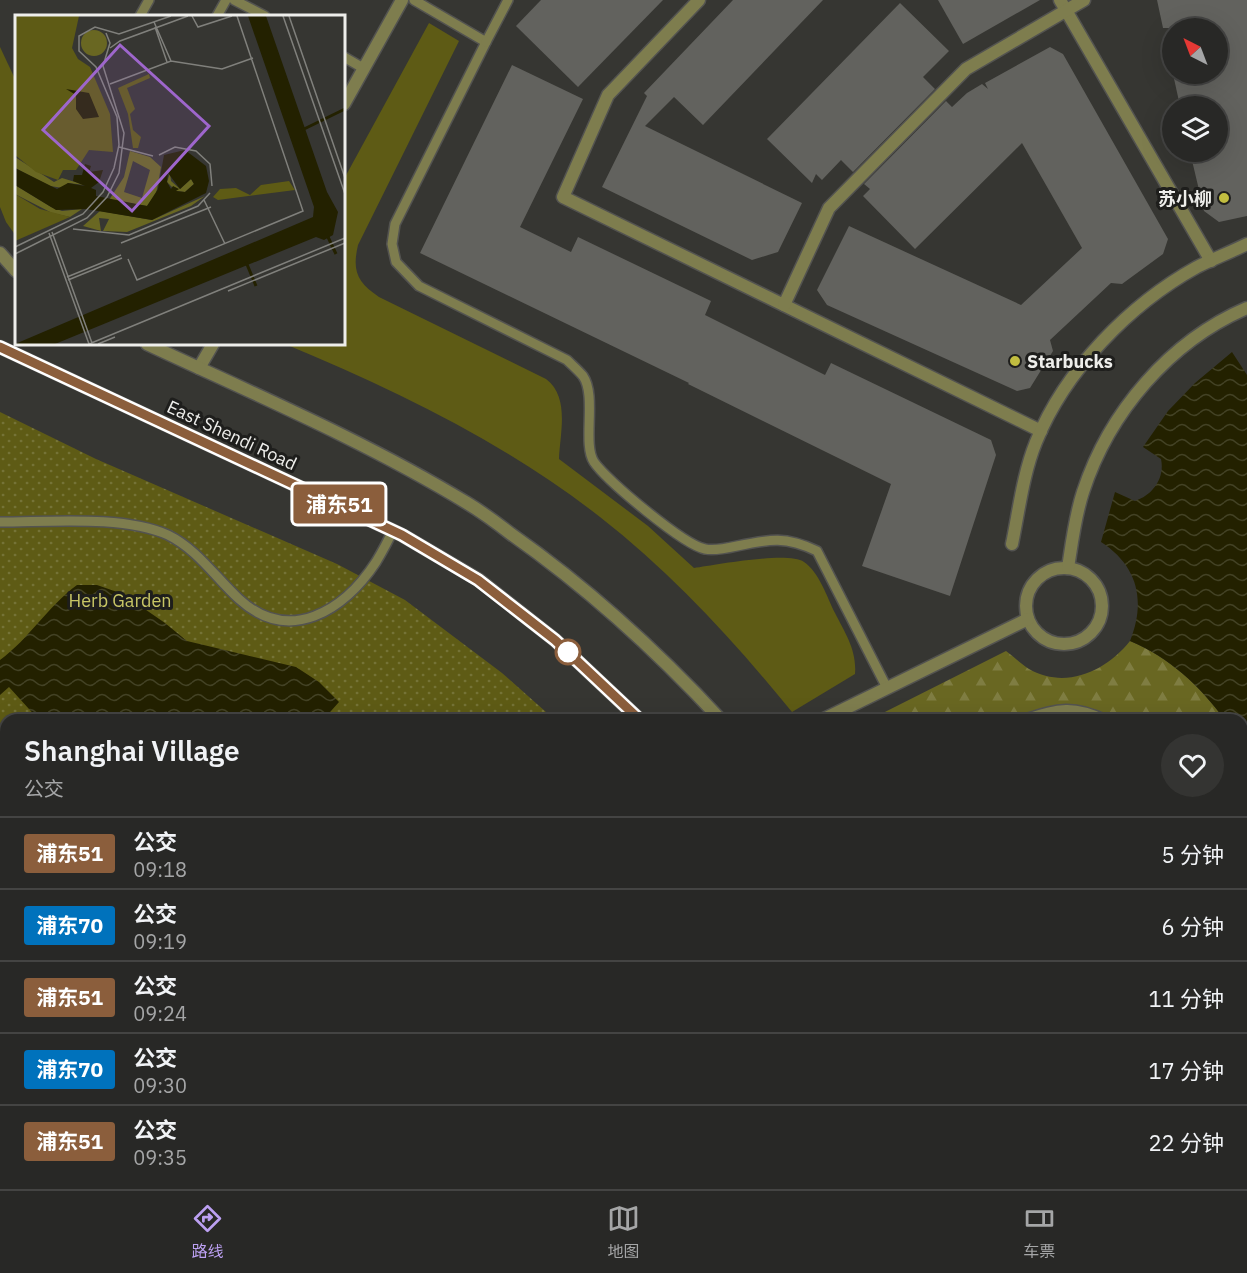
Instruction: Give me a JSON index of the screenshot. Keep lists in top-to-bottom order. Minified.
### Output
{"streets":{"street":["East Shendi Road"]},"parks":["Herb Garden"],"places":["苏小柳","Starbucks"],"lines":["bus line 浦东51"],"north":"top left","page":{"on_map":"浦东51","heading":["Shanghai Village","公交"],"list":[{"mark":"浦东51","name":"公交","note":"09:18","value":"5 分钟"},{"mark":"浦东70","name":"公交","note":"09:19","value":"6 分钟"},{"mark":"浦东51","name":"公交","note":"09:24","value":"11 分钟"},{"mark":"浦东70","name":"公交","note":"09:30","value":"17 分钟"},{"mark":"浦东51","name":"公交","note":"09:35","value":"22 分钟"}],"tabs":["路线","地图","车票"]}}
